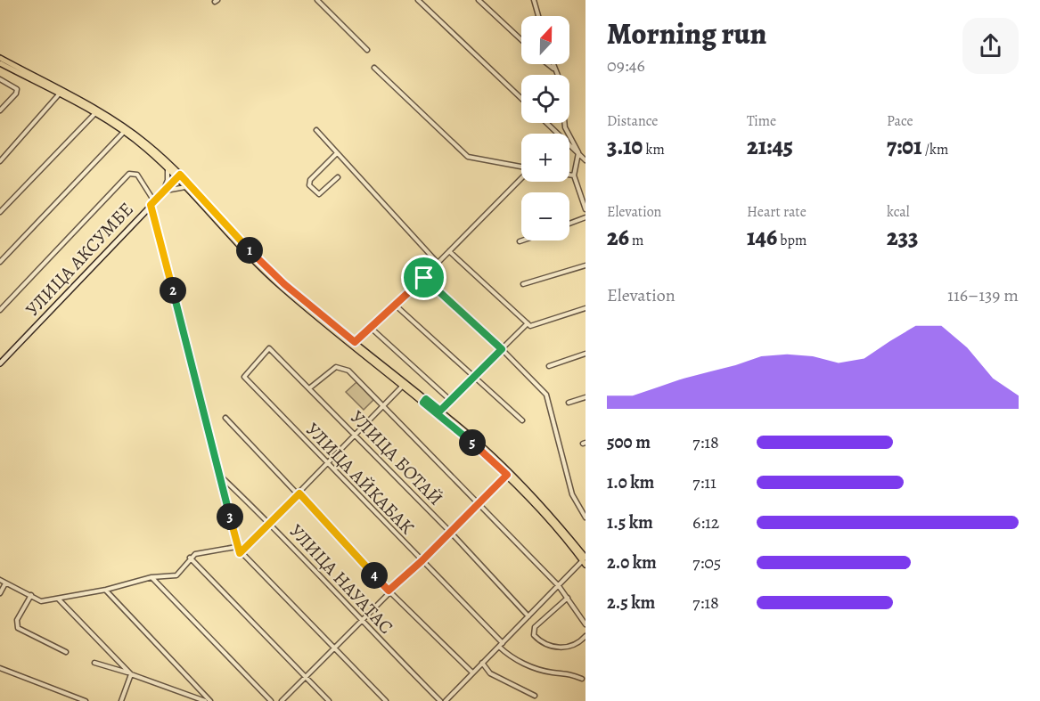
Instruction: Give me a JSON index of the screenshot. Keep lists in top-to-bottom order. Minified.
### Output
{"streets":{"main road":["УЛИЦА АКСУМБЕ"],"street":["УЛИЦА БОТАЙ","УЛИЦА АЙКАБАК","УЛИЦА НАУАТАС"]},"crossings":[["УЛИЦА БОТАЙ","УЛИЦА АЙКАБАК"]],"north":"top","page":{"heading":["Morning run","09:46"],"map_buttons":["+","−"],"stats":[["Distance","3.10 km"],["Time","21:45"],["Pace","7:01 /km"],["Elevation","26 m"],["Heart rate","146 bpm"],["kcal","233"]],"pins":["1","2","5","3","4"],"chart":["Elevation","116–139 m"],"list":[{"name":"500 m","note":"7:18"},{"name":"1.0 km","note":"7:11"},{"name":"1.5 km","note":"6:12"},{"name":"2.0 km","note":"7:05"},{"name":"2.5 km","note":"7:18"}]}}
